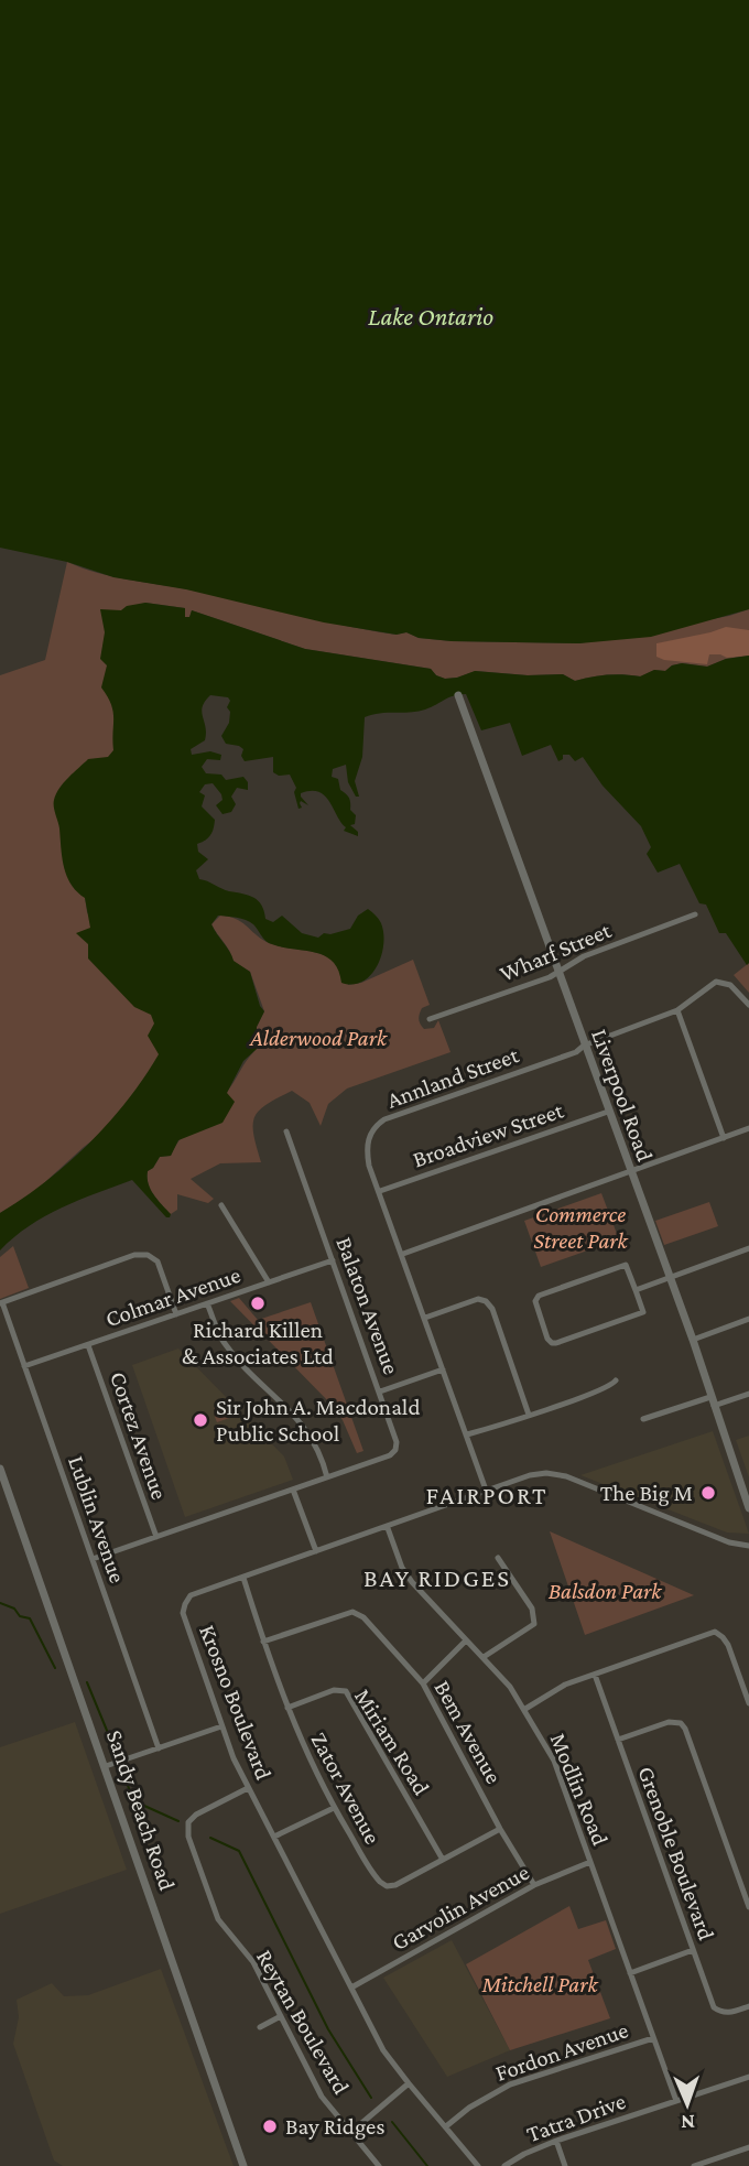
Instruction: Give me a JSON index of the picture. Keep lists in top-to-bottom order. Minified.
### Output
{"streets":{"street":["Wharf Street","Annland Street","Liverpool Road","Broadview Street","Colmar Avenue","Balaton Avenue","Cortez Avenue","Lublin Avenue","Krosno Boulevard","Bem Avenue","Miriam Road","Zator Avenue","Modlin Road","Sandy Beach Road","Grenoble Boulevard","Garvolin Avenue","Reytan Boulevard","Fordon Avenue","Tatra Drive"]},"crossings":[["Wharf Street","Liverpool Road"],["Annland Street","Liverpool Road"],["Annland Street","Broadview Street"],["Annland Street","Krosno Boulevard"],["Liverpool Road","Broadview Street"],["Colmar Avenue","Balaton Avenue"],["Colmar Avenue","Cortez Avenue"],["Colmar Avenue","Lublin Avenue"],["Balaton Avenue","Cortez Avenue"],["Balaton Avenue","Lublin Avenue"],["Krosno Boulevard","Zator Avenue"],["Krosno Boulevard","Modlin Road"],["Krosno Boulevard","Garvolin Avenue"],["Krosno Boulevard","Reytan Boulevard"],["Krosno Boulevard","Fordon Avenue"],["Bem Avenue","Zator Avenue"],["Bem Avenue","Garvolin Avenue"],["Miriam Road","Zator Avenue"],["Modlin Road","Garvolin Avenue"],["Modlin Road","Fordon Avenue"],["Modlin Road","Tatra Drive"]],"districts":["FAIRPORT","BAY RIDGES"],"water":["Lake Ontario"],"parks":["Alderwood Park","Commerce Street Park","Balsdon Park","Mitchell Park"],"places":["Richard Killen & Associates Ltd","Sir John A. Macdonald Public School","The Big M","Bay Ridges"],"north":"bottom"}
